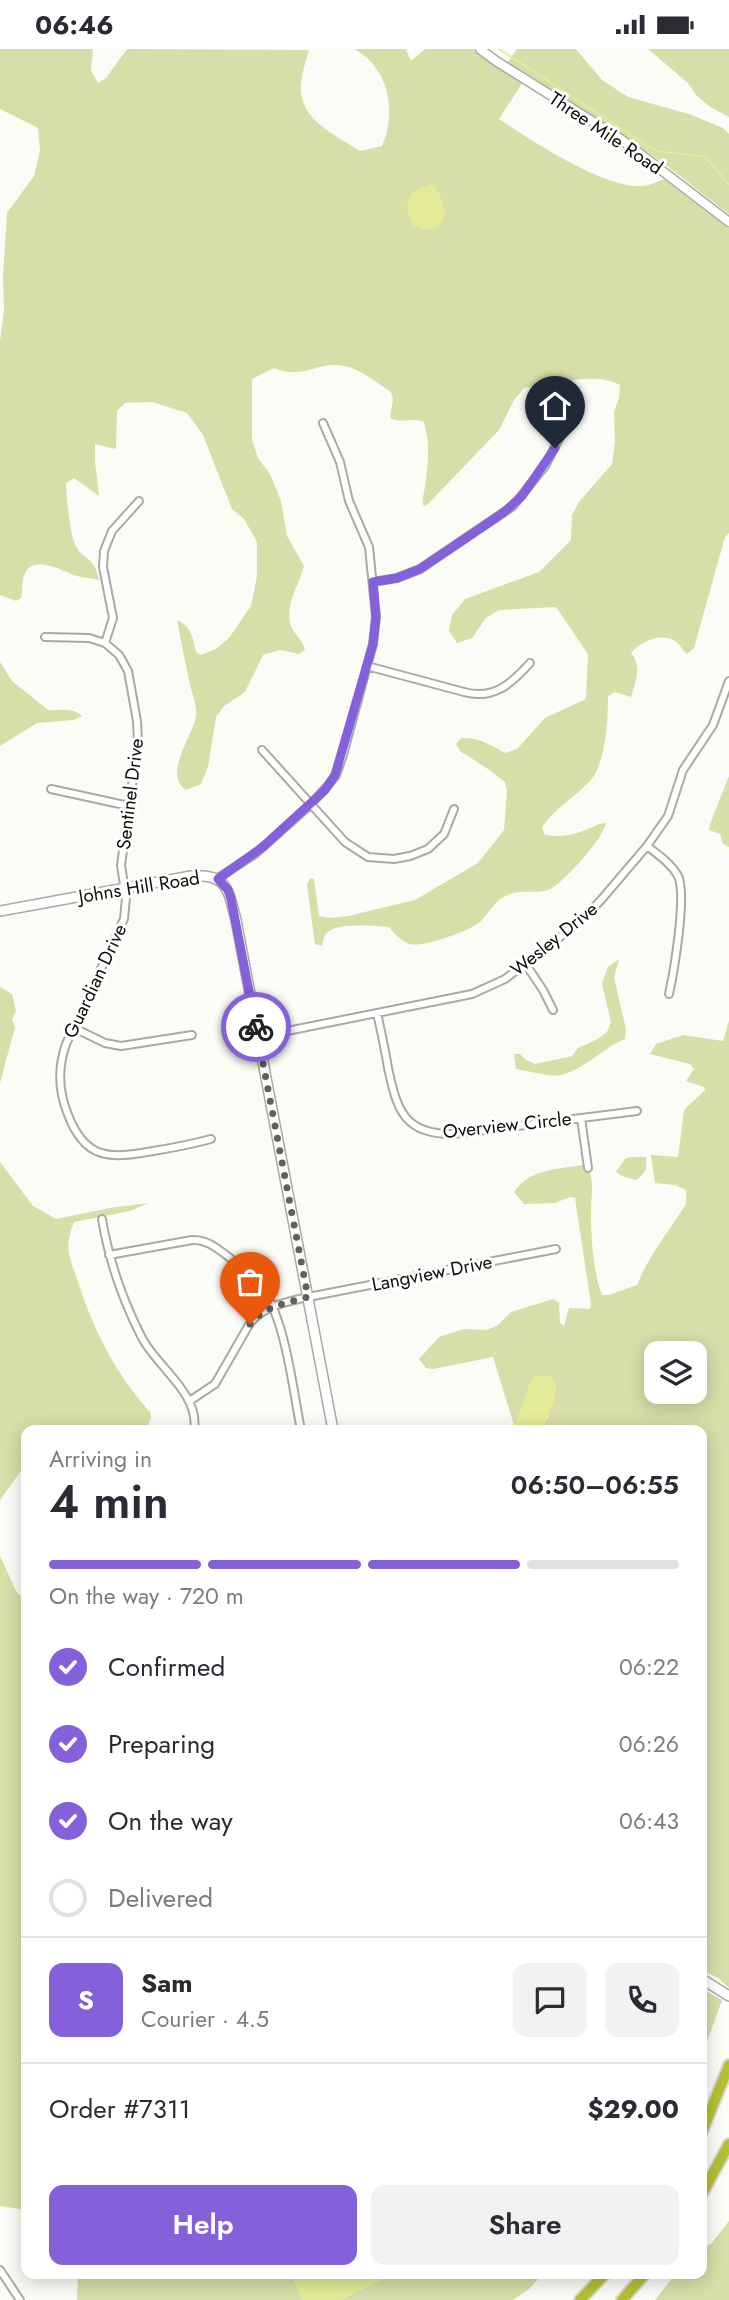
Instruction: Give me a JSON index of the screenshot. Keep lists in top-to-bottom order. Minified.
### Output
{"streets":{"main road":["Johns Hill Road"],"street":["Three Mile Road","Sentinel Drive","Wesley Drive","Guardian Drive","Overview Circle","Langview Drive"]},"crossings":[["Sentinel Drive","Johns Hill Road"],["Sentinel Drive","Guardian Drive"],["Johns Hill Road","Wesley Drive"],["Johns Hill Road","Guardian Drive"],["Johns Hill Road","Langview Drive"],["Wesley Drive","Overview Circle"]],"page":{"status":"06:46","heading":["4 min","Arriving in","06:50–06:55"],"panel":["Sam","Courier · 4.5","Order #7311","$29.00"],"bar":"On the way · 720 m","list":[["Confirmed","06:22"],["Preparing","06:26"],["On the way","06:43"],"Delivered"],"round":"S","buttons":["Help","Share"]}}
